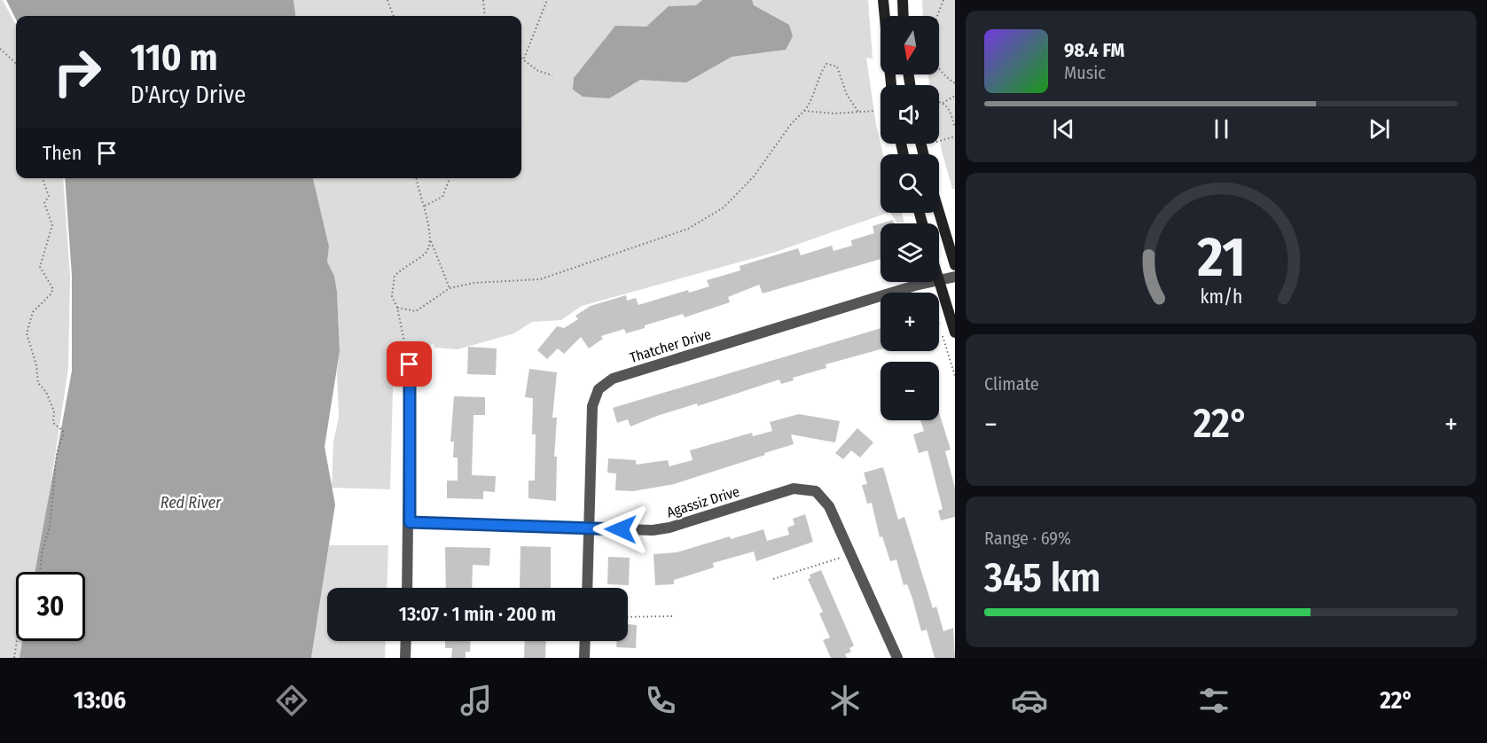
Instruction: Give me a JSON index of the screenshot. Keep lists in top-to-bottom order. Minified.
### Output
{"streets":{"street":["Thatcher Drive","Agassiz Drive"]},"crossings":[["Thatcher Drive","Agassiz Drive"]],"water":["Red River"],"north":"bottom","page":{"map_buttons":["+","−"],"turn":["110 m","D'Arcy Drive"],"song":["98.4 FM","Music"],"then":"Then","tile":["Climate",["Range · 69%","345 km"]],"heat":["−","22°","+"],"limit":"30","trip":"13:07 · 1 min · 200 m","tabs":["13:06","22°"],"gauge":["21","km/h"]}}
